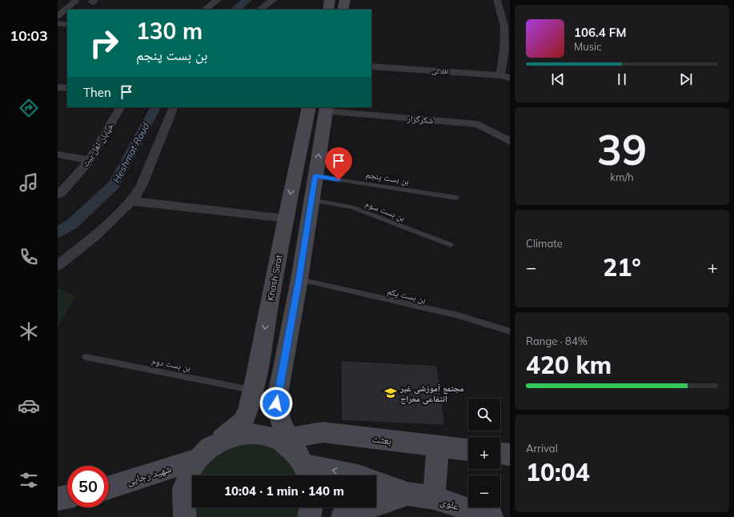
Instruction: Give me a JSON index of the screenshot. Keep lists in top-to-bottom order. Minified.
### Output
{"streets":{"main road":["Khosh Sirat","بعثت","شهید رجایی","علوی"],"street":["افلاکی","شکرگزار","خیابان اهل بیت"],"lane":["بن بست پنجم","بن بست سوم","بن بست یکم","بن بست دوم"]},"crossings":[["Khosh Sirat","بن بست دوم"]],"one_way":["علوی"],"water":["Heshmat Roud"],"places":{"school or university":["مجتمع آموزشی غیر انتفاعی معراج"]},"page":{"tabs":"10:03","turn":["130 m","بن بست پنجم"],"song":["106.4 FM","Music"],"then":"Then","tile":[["39","km/h"],"Climate",["Range · 84%","420 km"],["Arrival","10:04"]],"heat":["−","21°","+"],"map_buttons":["+","−"],"limit":"50","trip":"10:04 · 1 min · 140 m"}}
